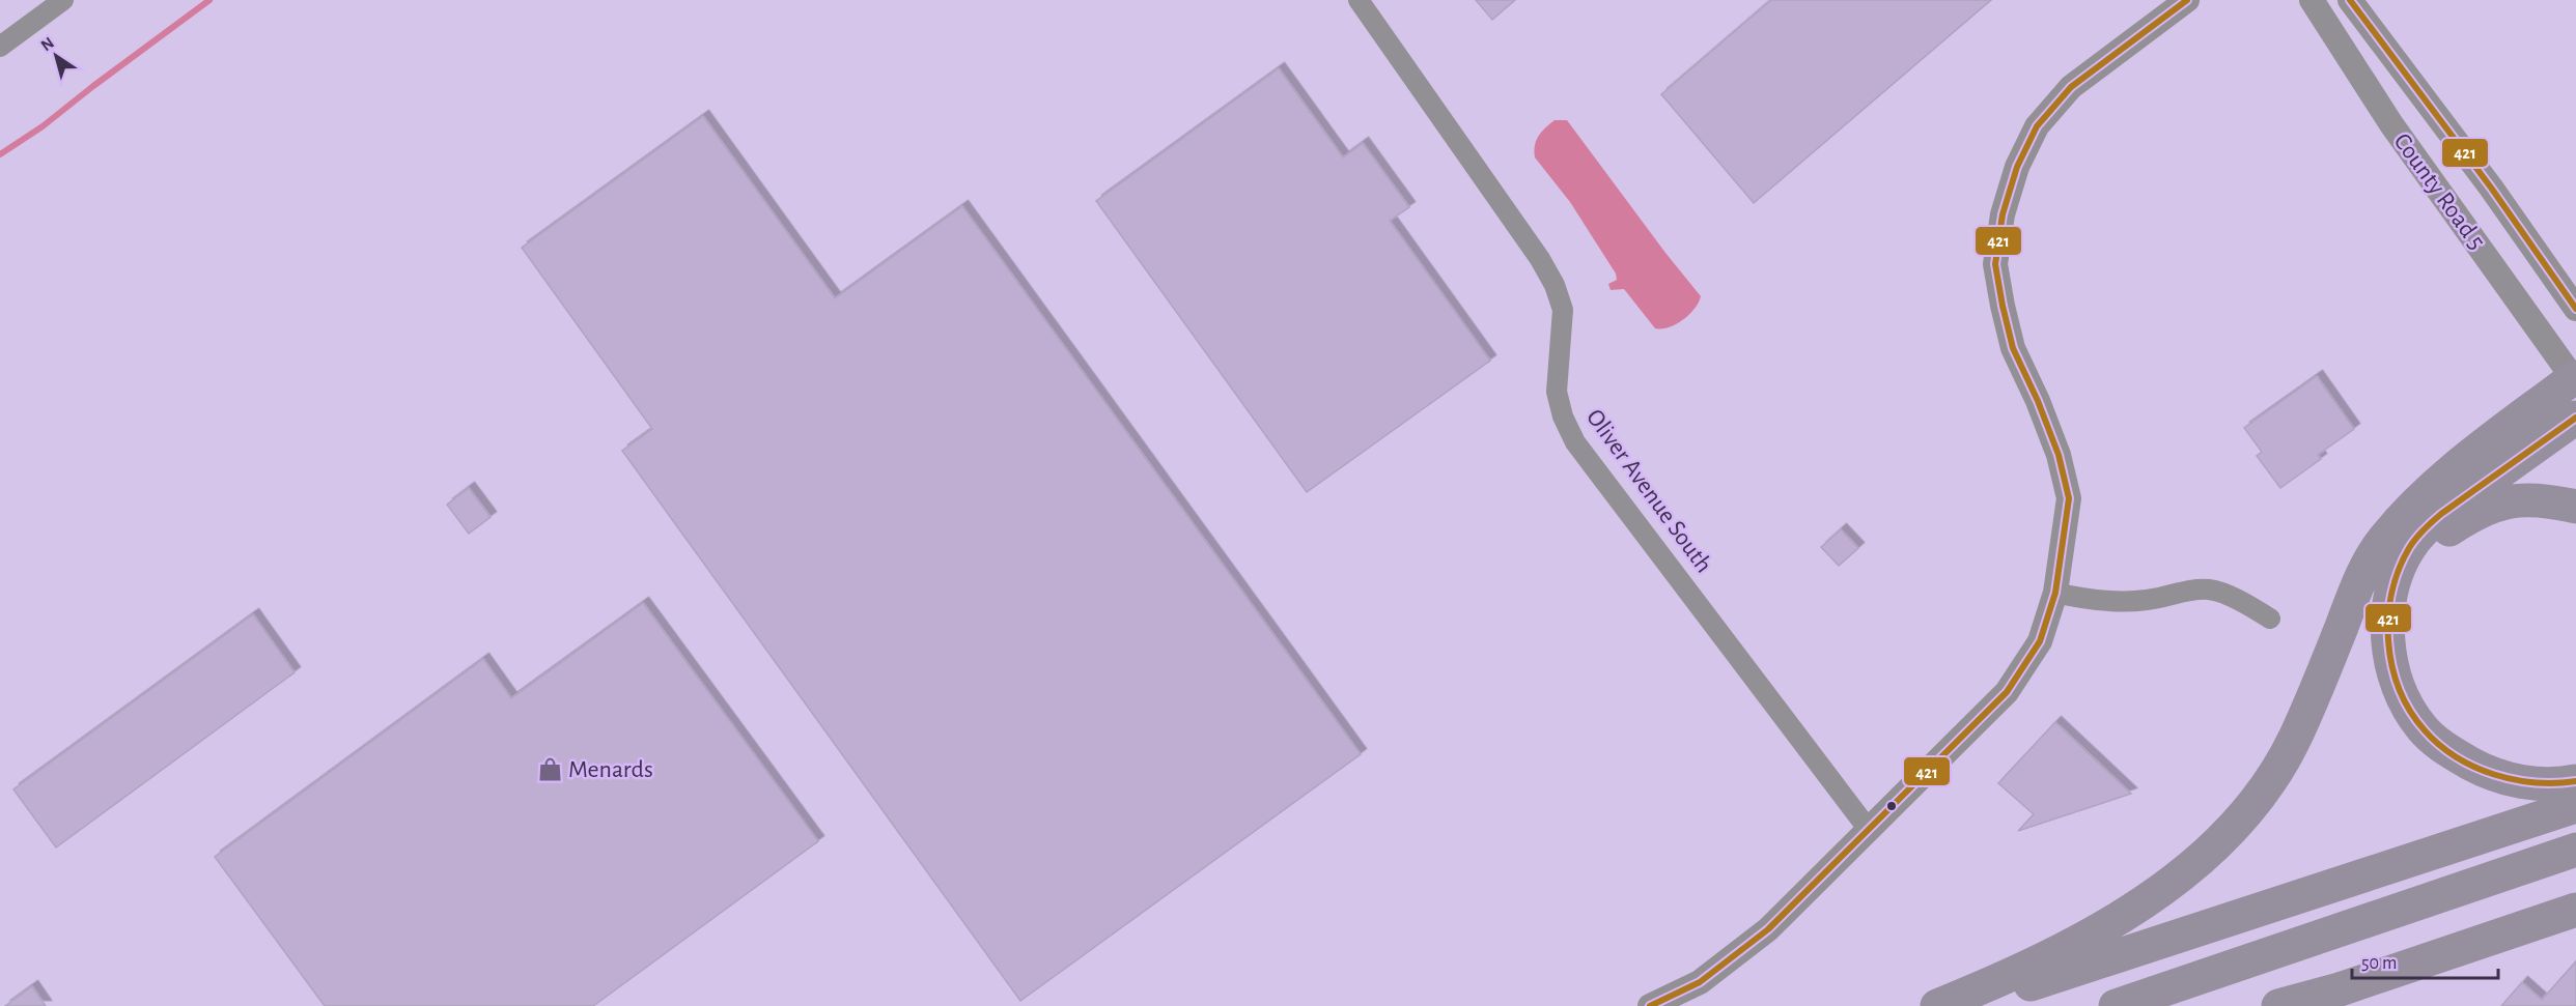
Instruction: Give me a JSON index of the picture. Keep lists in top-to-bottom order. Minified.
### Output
{"streets":{"street":["County Road 5","Oliver Avenue South"]},"places":{"shop":["Menards"]},"lines":["transit line 421"],"scale_bar":"50 m","north":"top left"}
